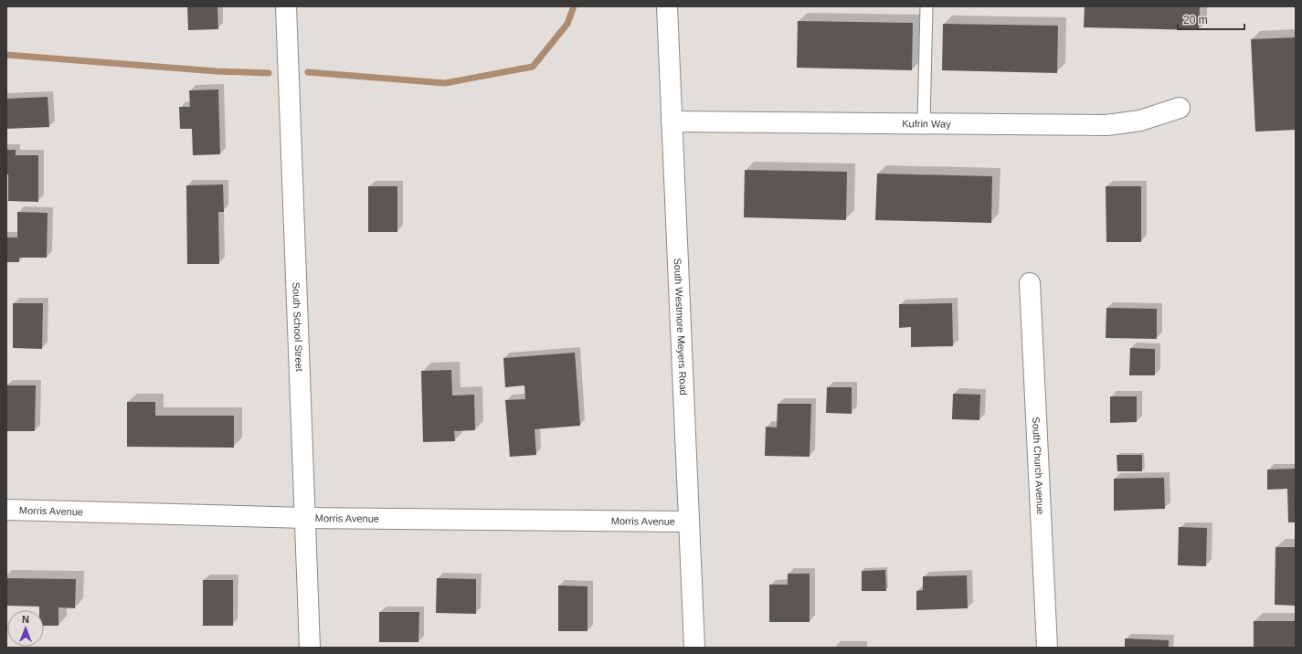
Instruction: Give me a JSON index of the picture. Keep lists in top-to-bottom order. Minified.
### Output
{"streets":{"street":["Kufrin Way","South School Street","South Westmore Meyers Road","South Church Avenue","Morris Avenue"]},"crossings":[["Kufrin Way","South Westmore Meyers Road"],["South School Street","Morris Avenue"],["South Westmore Meyers Road","Morris Avenue"]],"scale_bar":"20 m","north":"top"}
